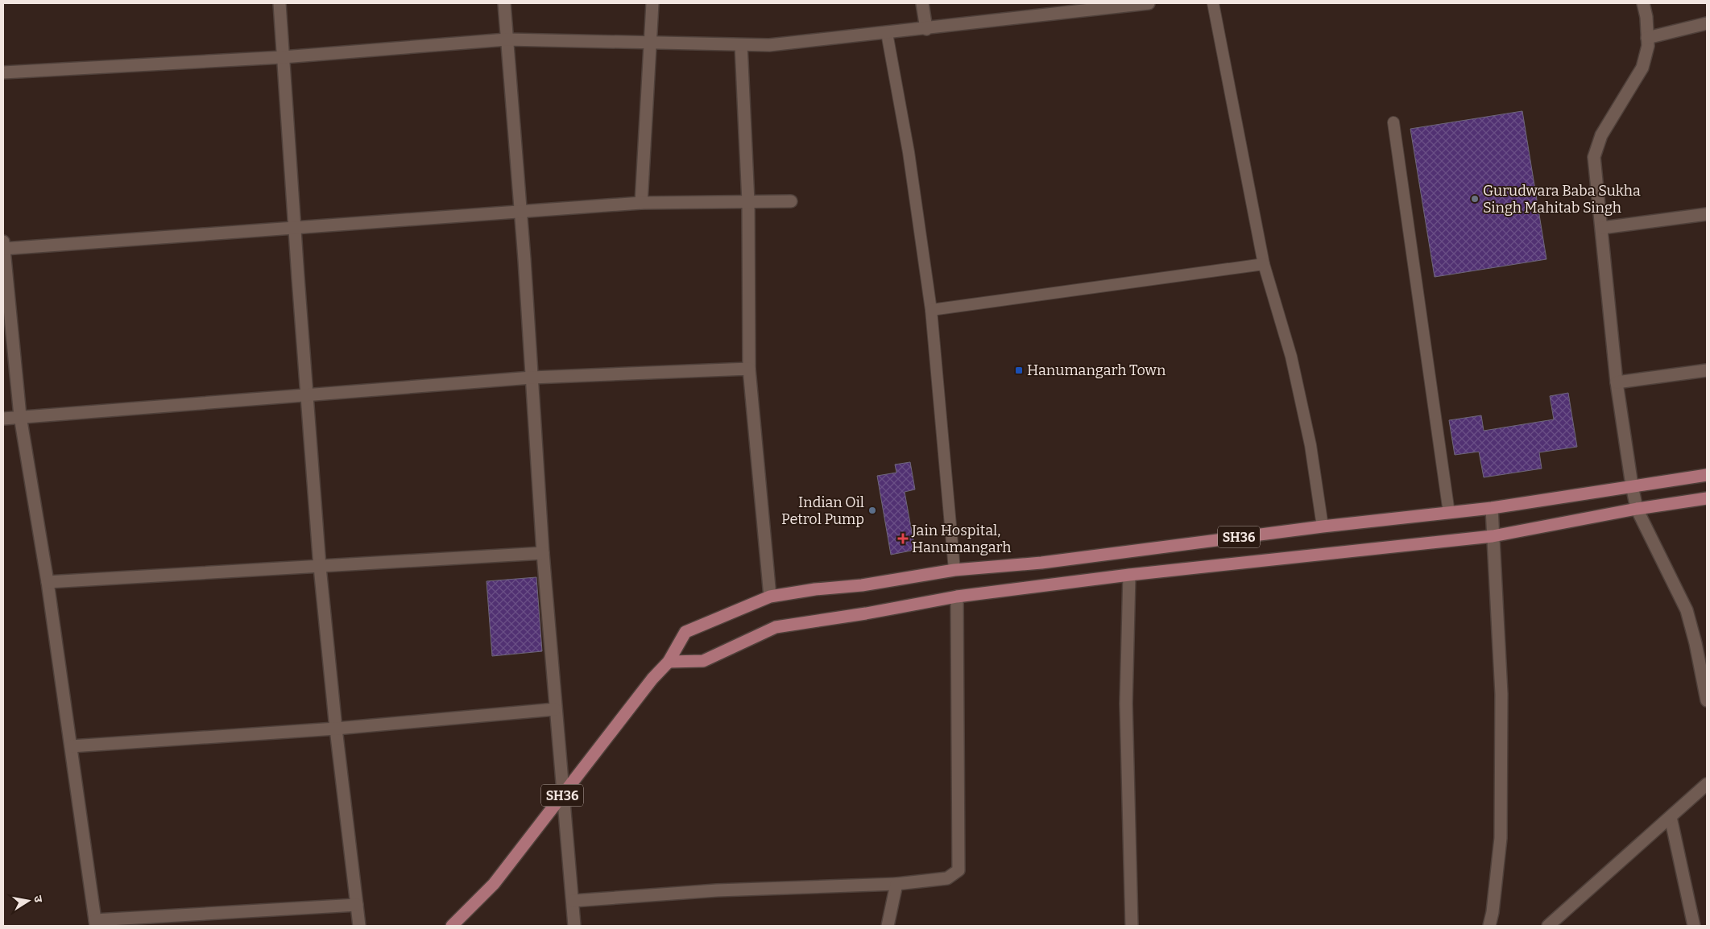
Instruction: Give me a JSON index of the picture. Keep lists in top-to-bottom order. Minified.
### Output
{"streets":{"main road":["SH36"]},"places":{"other":["Gurudwara Baba Sukha Singh Mahitab Singh","Indian Oil Petrol Pump"],"transit":["Hanumangarh Town"],"health":["Jain Hospital, Hanumangarh"]},"north":"right"}
